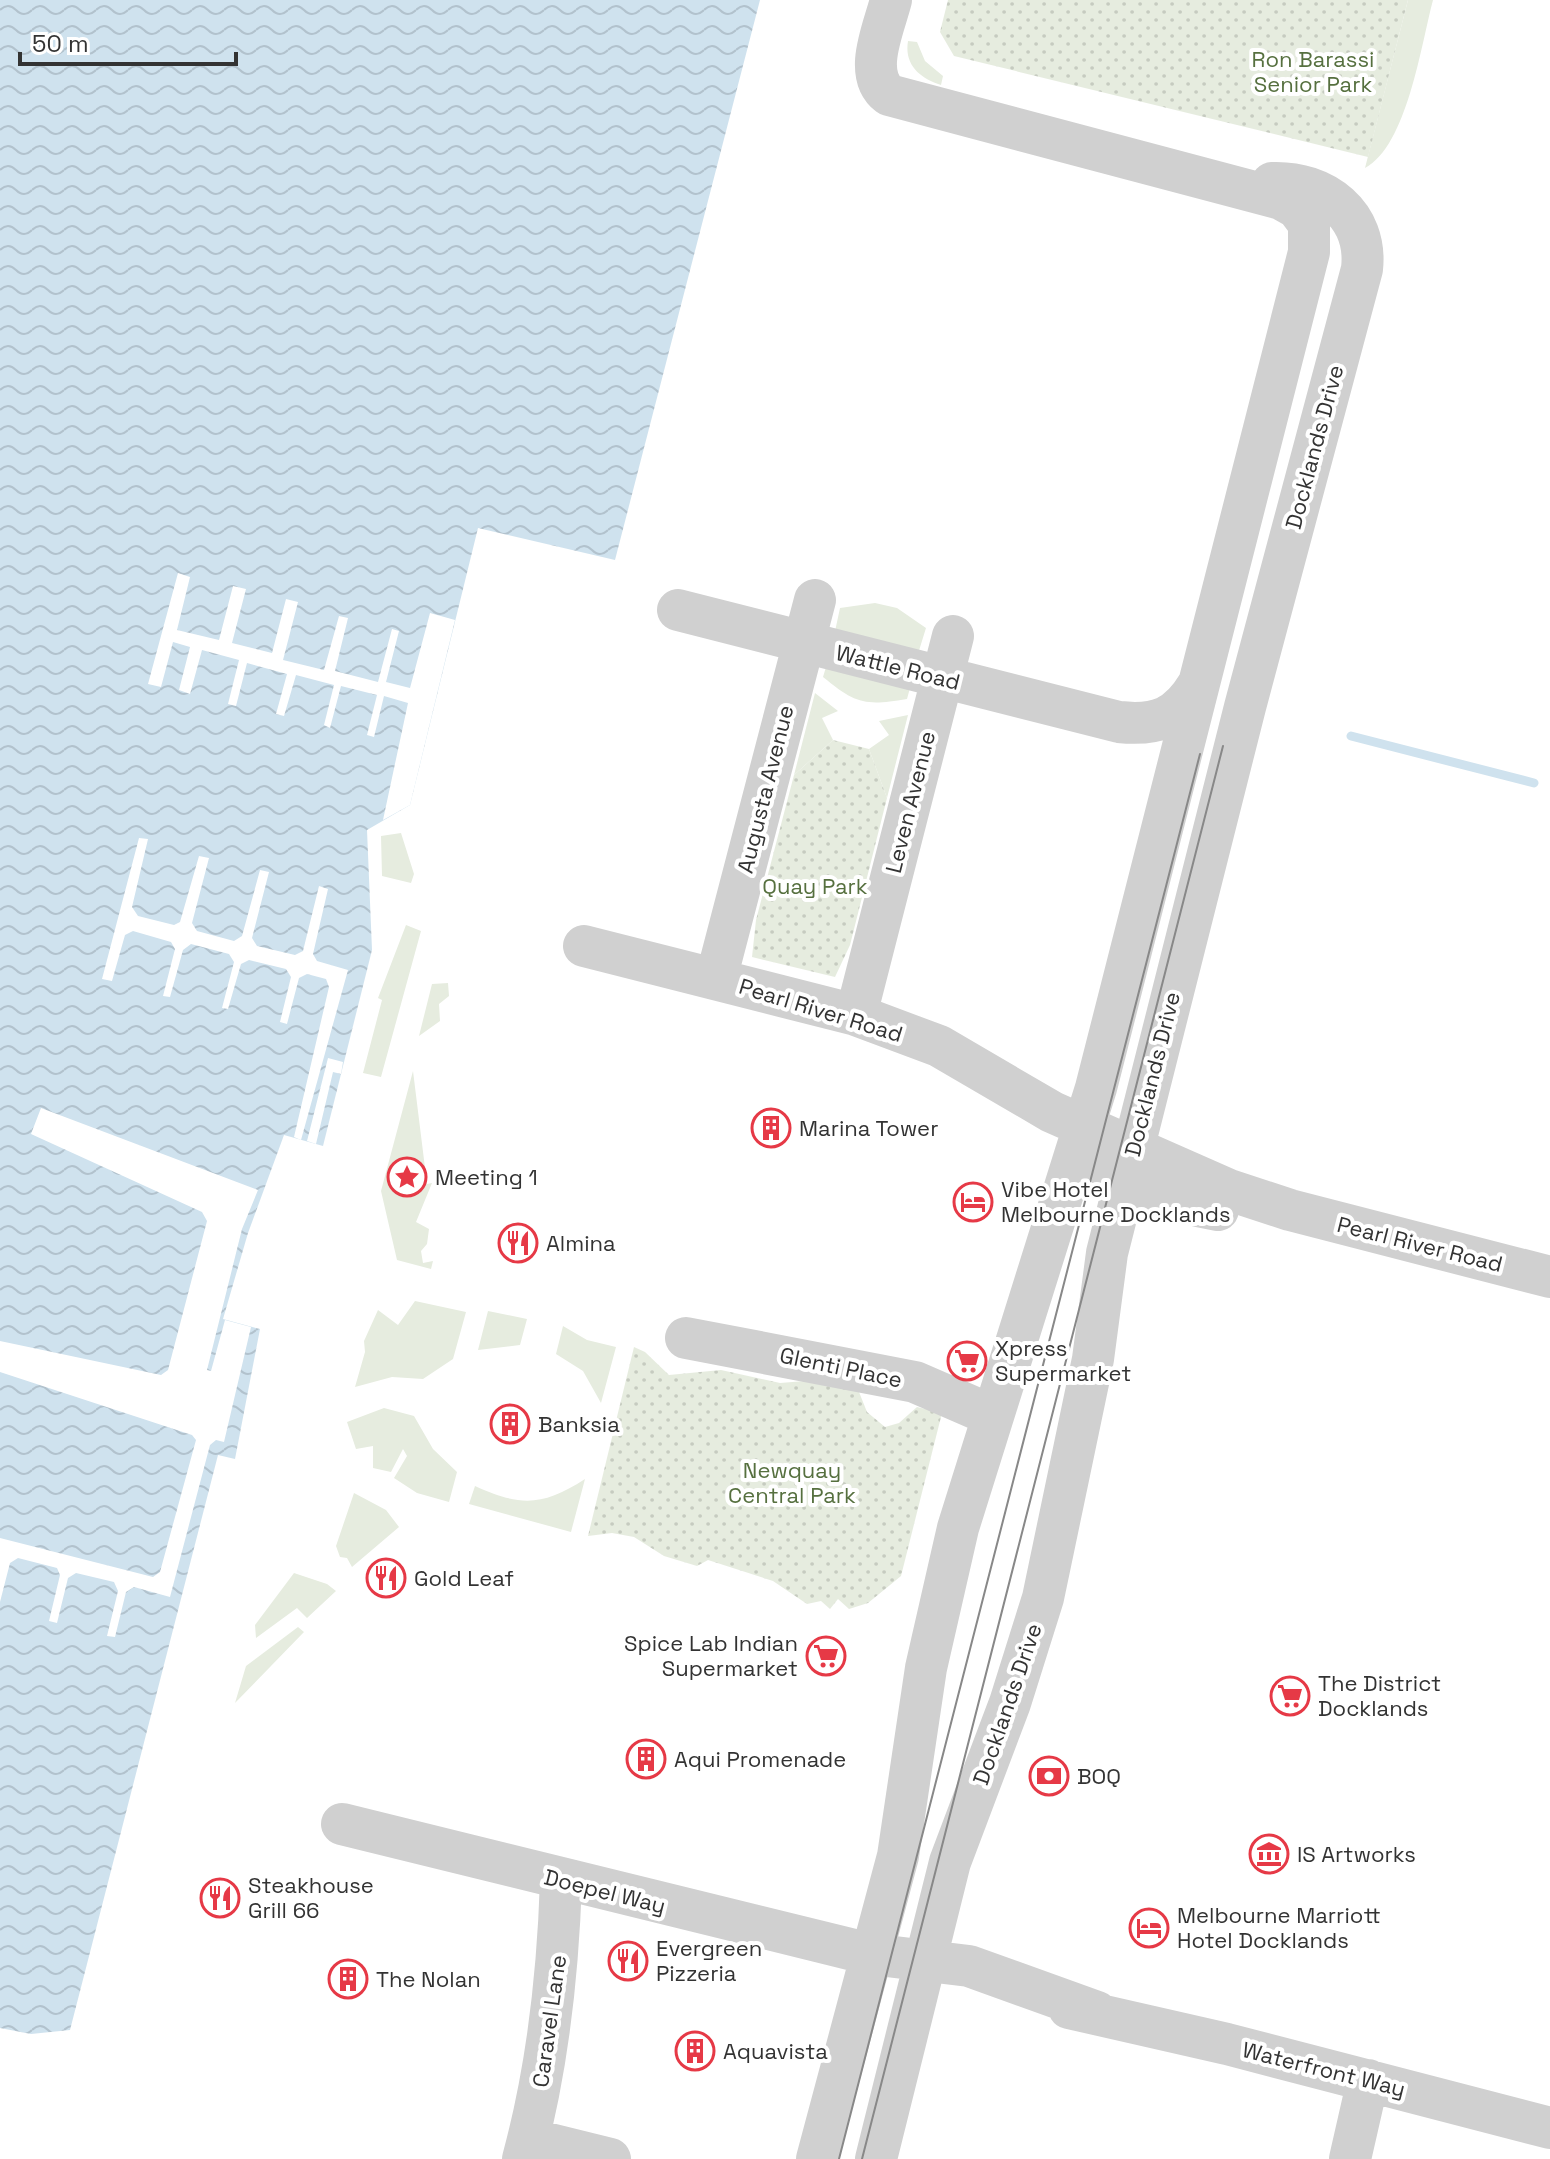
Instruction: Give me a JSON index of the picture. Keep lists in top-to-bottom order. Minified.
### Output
{"streets":{"street":["Docklands Drive","Wattle Road","Augusta Avenue","Leven Avenue","Pearl River Road","Glenti Place","Doepel Way","Caravel Lane","Waterfront Way"]},"crossings":[["Docklands Drive","Pearl River Road"],["Docklands Drive","Waterfront Way"],["Wattle Road","Augusta Avenue"],["Wattle Road","Leven Avenue"],["Augusta Avenue","Pearl River Road"],["Leven Avenue","Pearl River Road"],["Doepel Way","Caravel Lane"],["Doepel Way","Waterfront Way"]],"parks":["Ron Barassi Senior Park","Quay Park","Newquay Central Park"],"places":{"building":["Marina Tower","Banksia","Aqui Promenade","The Nolan","Aquavista"],"place":["Meeting 1"],"hotel":["Vibe Hotel Melbourne Docklands","Melbourne Marriott Hotel Docklands"],"restaurant":["Almina","Gold Leaf","Steakhouse Grill 66","Evergreen Pizzeria"],"supermarket":["Xpress Supermarket","Spice Lab Indian Supermarket","The District Docklands"],"bank":["BOQ"],"museum":["IS Artworks"]},"scale_bar":"50 m"}
